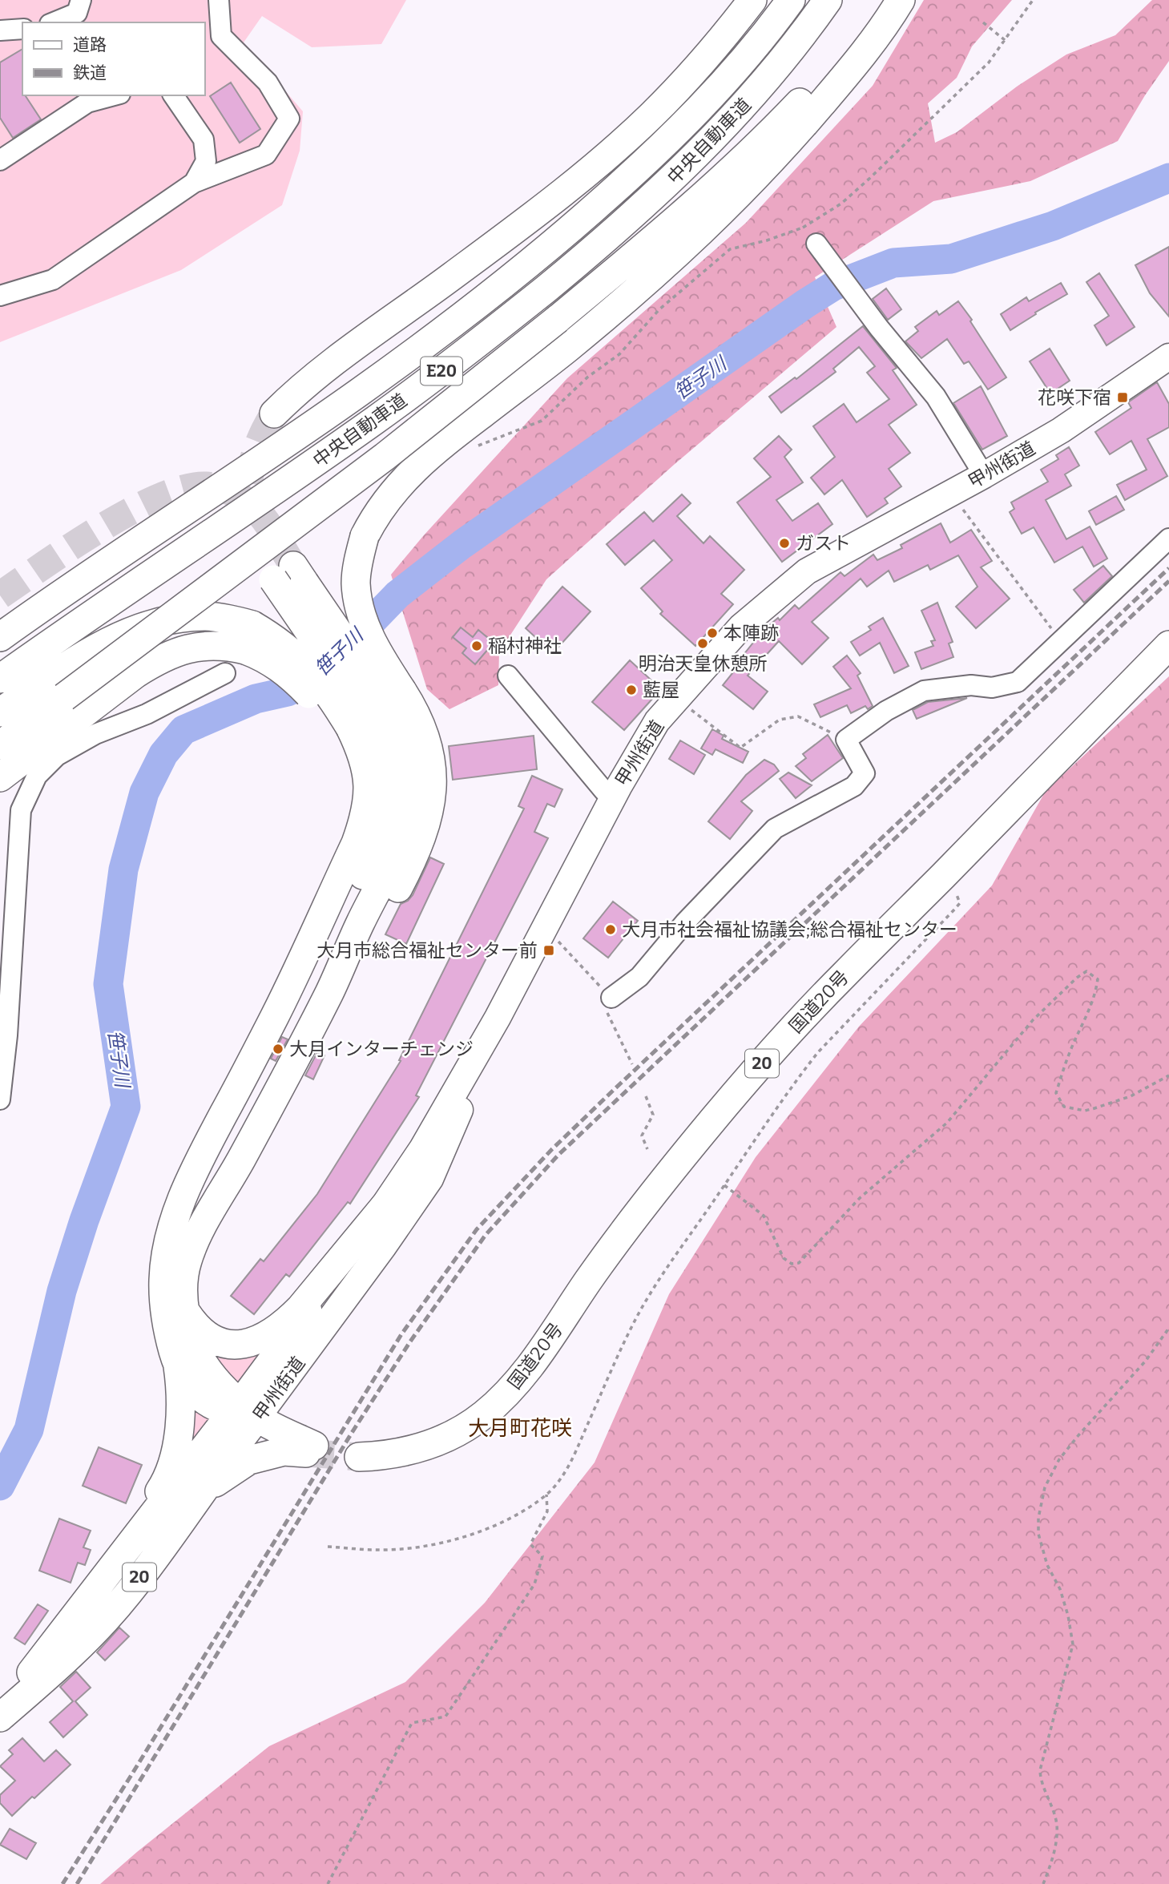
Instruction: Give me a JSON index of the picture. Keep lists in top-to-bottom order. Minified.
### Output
{"streets":{"highway":["中央自動車道","E20","甲州街道","国道20号","20"]},"districts":["大月町花咲"],"water":["笹子川"],"places":{"transit":["花咲下宿","大月市総合福祉センター前"],"other":["ガスト","本陣跡","明治天皇休憩所","稲村神社","藍屋","大月市社会福祉協議会;総合福祉センター","大月インターチェンジ"]},"legend":["道路","鉄道"]}
